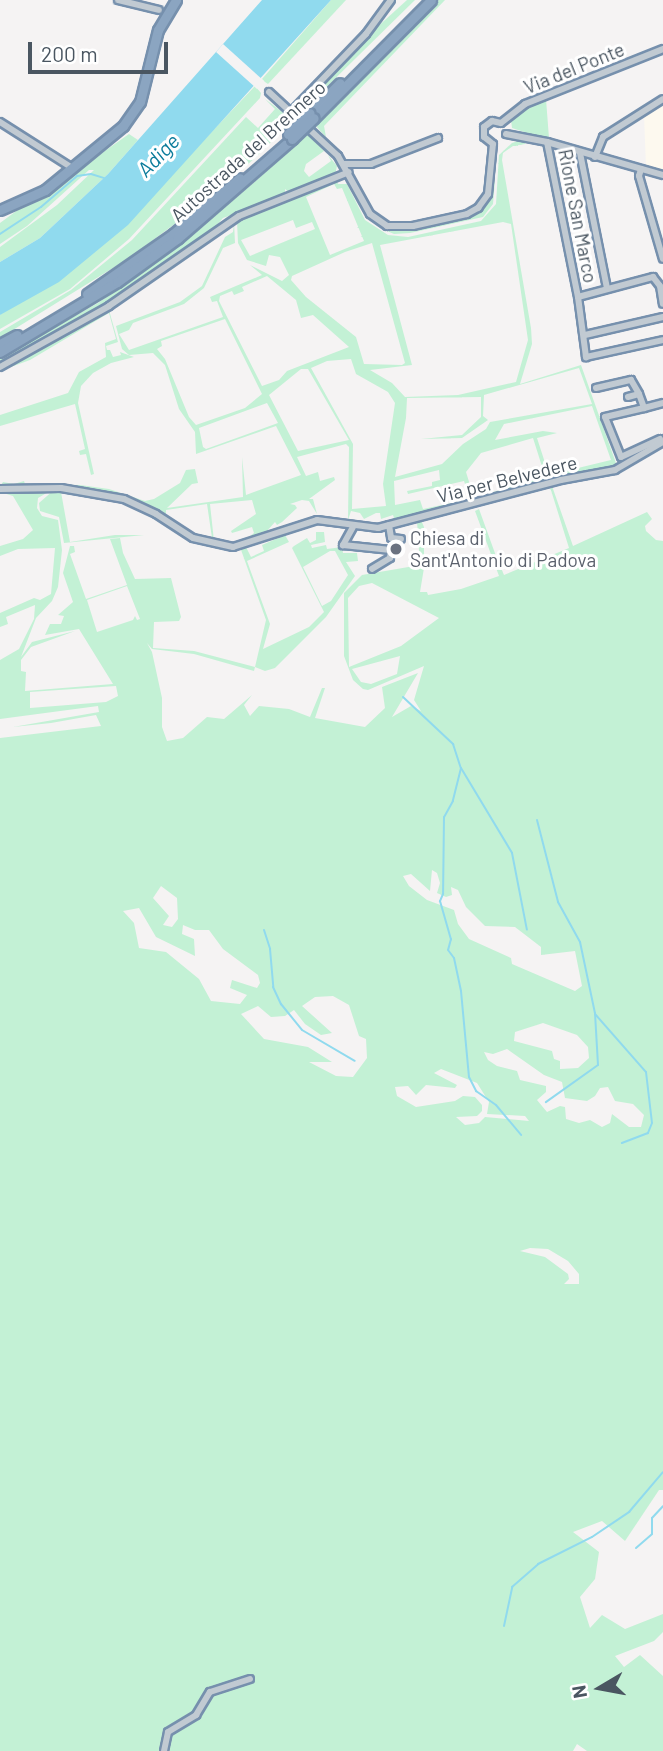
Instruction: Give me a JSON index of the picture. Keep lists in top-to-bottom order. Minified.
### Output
{"streets":{"highway":["Autostrada del Brennero"],"street":["Via del Ponte","Rione San Marco","Via per Belvedere"]},"water":["Adige"],"places":["Chiesa di Sant'Antonio di Padova"],"scale_bar":"200 m","north":"left"}
